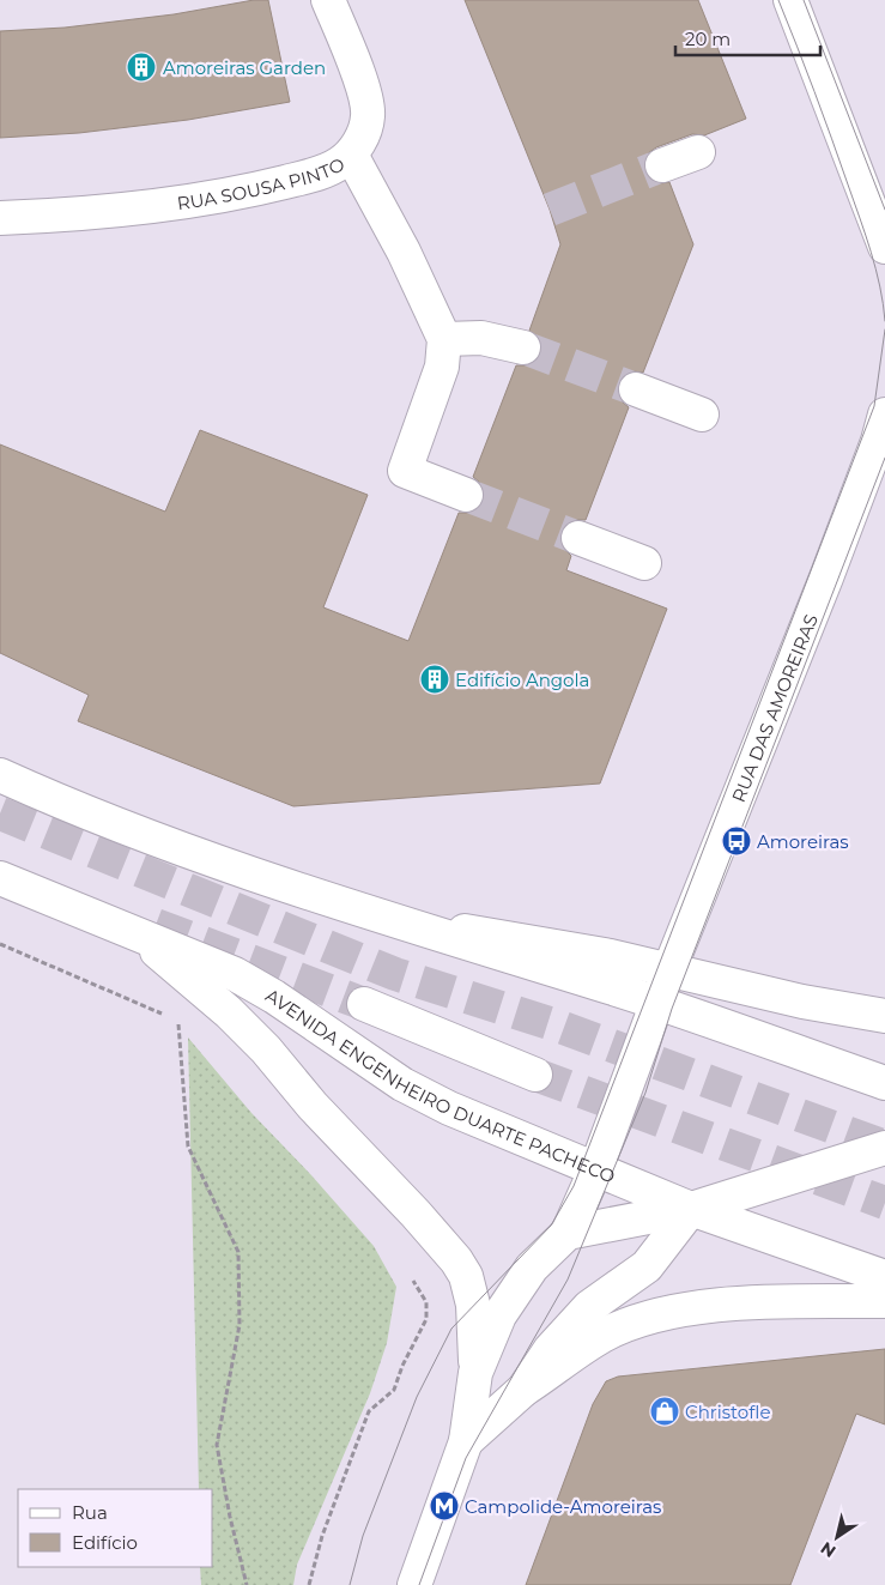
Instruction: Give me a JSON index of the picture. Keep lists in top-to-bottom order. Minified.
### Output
{"streets":{"main road":["RUA SOUSA PINTO","RUA DAS AMOREIRAS","AVENIDA ENGENHEIRO DUARTE PACHECO"]},"crossings":[["RUA DAS AMOREIRAS","AVENIDA ENGENHEIRO DUARTE PACHECO"]],"places":{"building":["Amoreiras Garden","Edifício Angola"],"bus stop":["Amoreiras"],"shop":["Christofle"],"metro station":["Campolide-Amoreiras"]},"legend":["Rua","Edifício"],"scale_bar":"20 m","north":"bottom left"}
